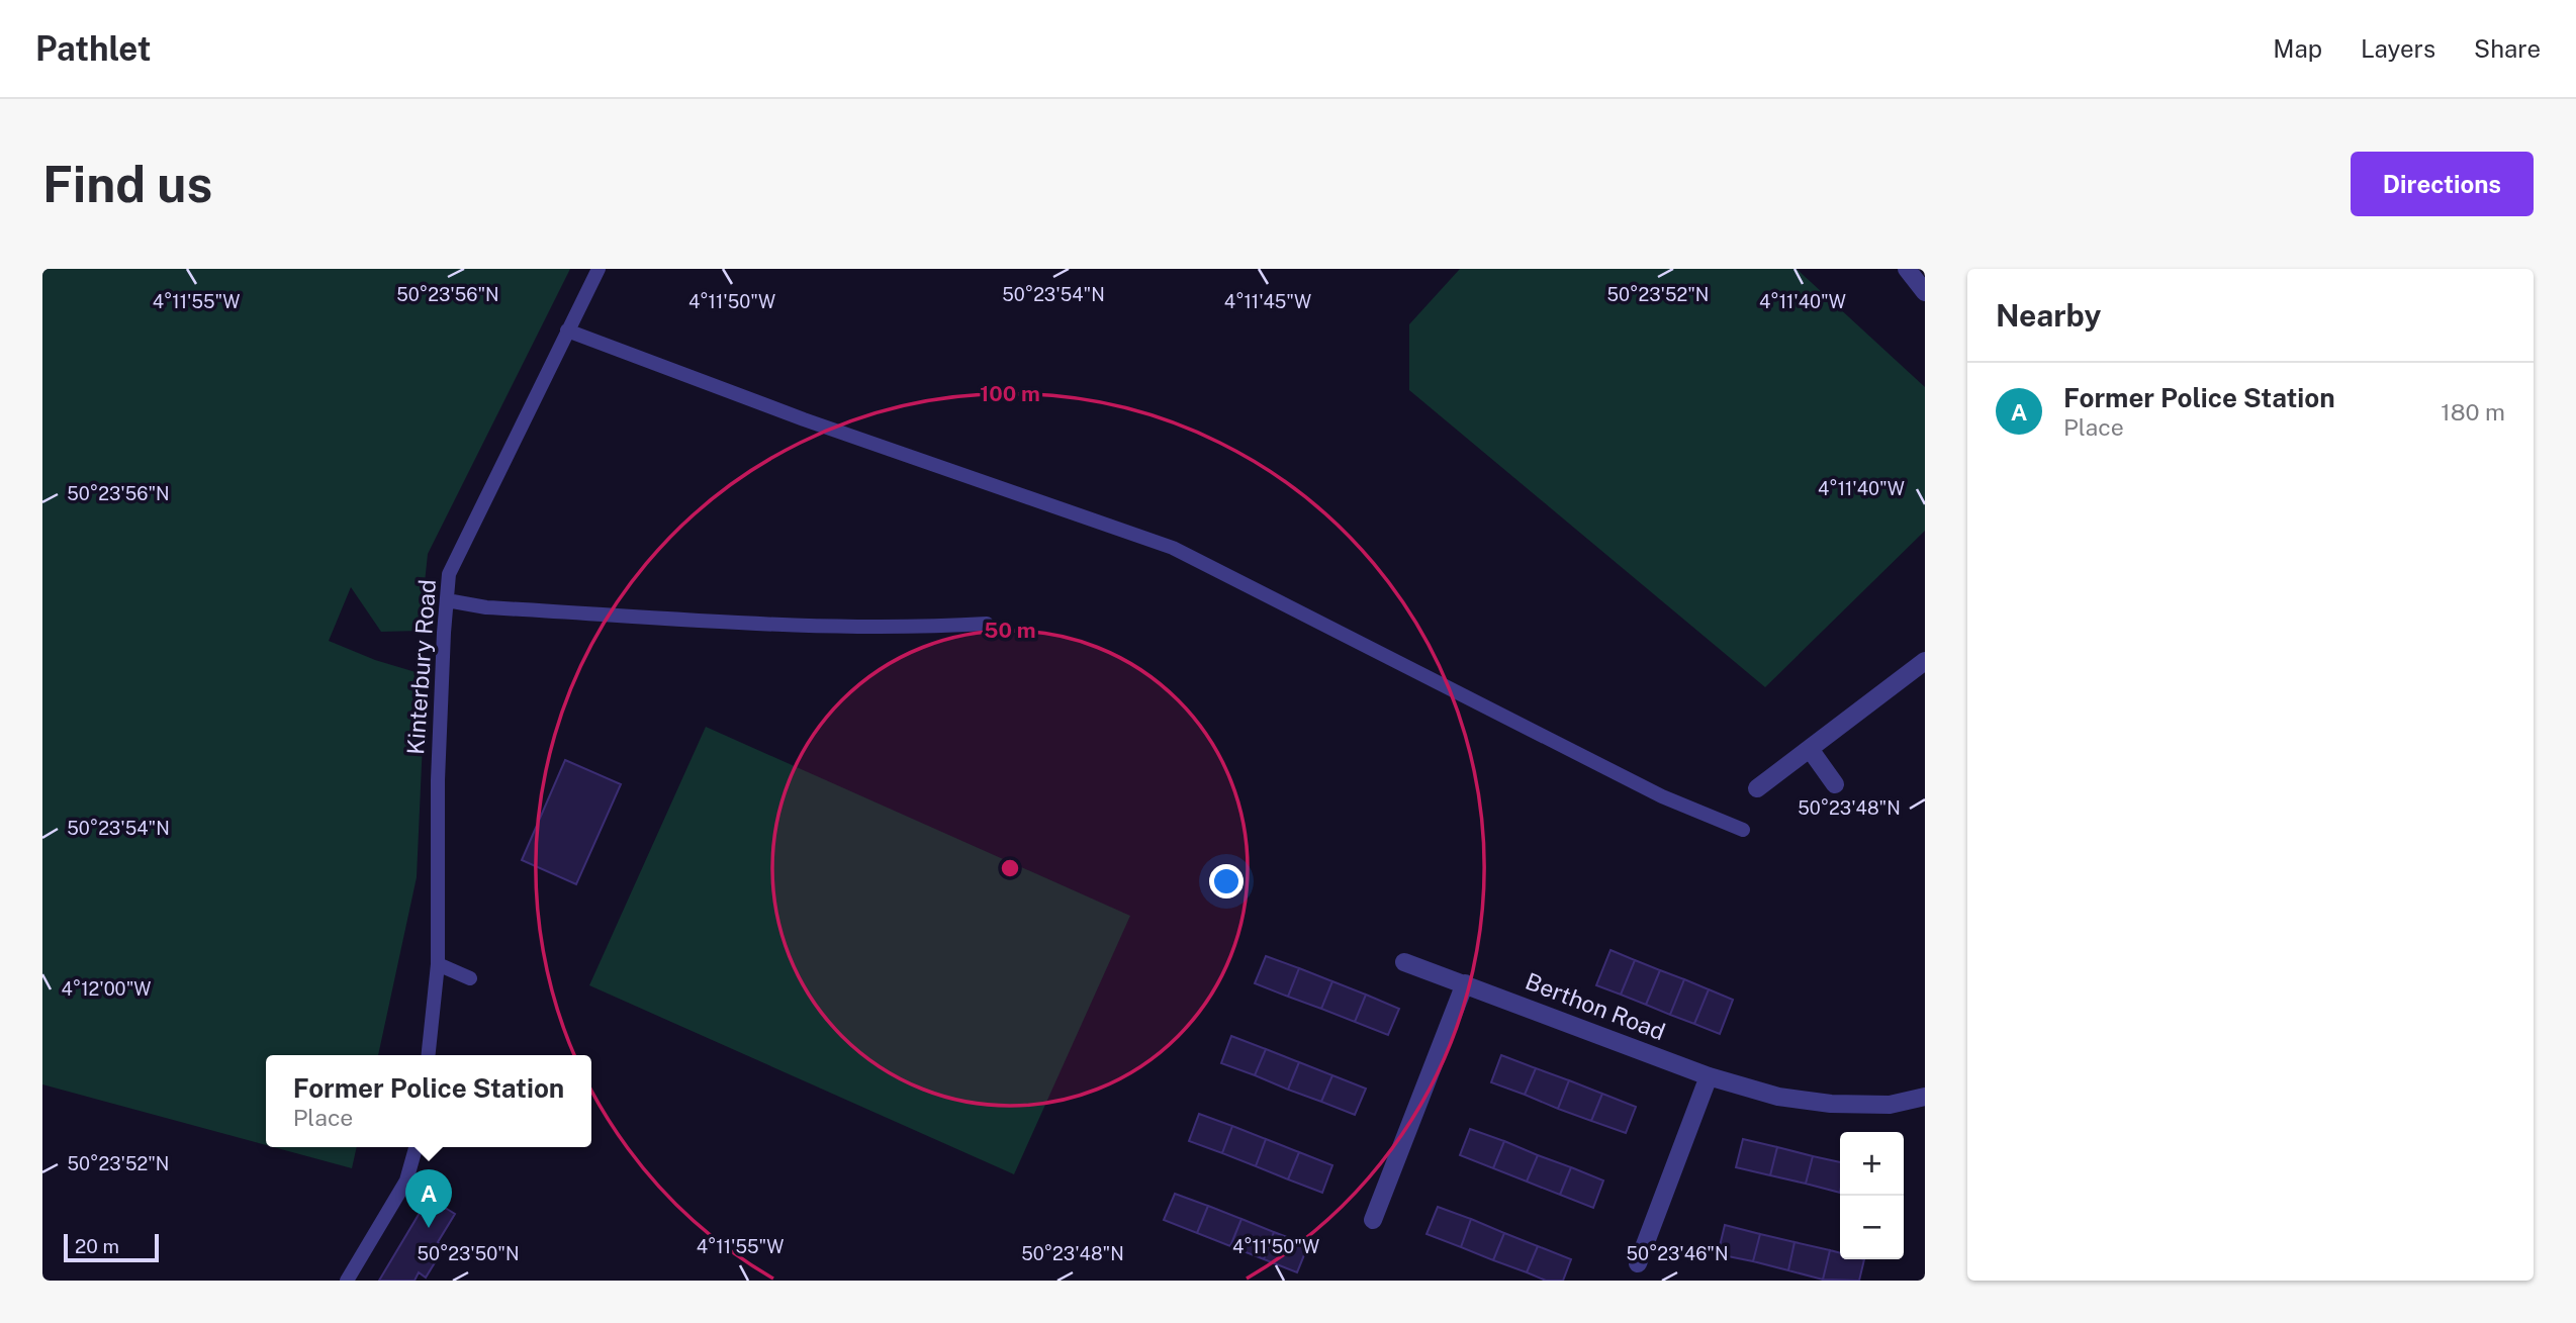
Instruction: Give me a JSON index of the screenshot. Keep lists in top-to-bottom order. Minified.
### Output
{"streets":{"street":["Berthon Road"],"lane":["Kinterbury Road"]},"scale_bar":"20 m","page":{"header":"Pathlet","nav":["Map","Layers","Share"],"buttons":"Directions","title":"Find us","heading":"Nearby","list":[{"mark":"A","name":"Former Police Station","note":"Place","value":"180 m"}],"popup":["Former Police Station","Place"],"map_buttons":["+","−"],"pins":"A","scale":"20 m"},"coordinates":["50°23'54\"N","50°23'56\"N","50°23'52\"N","4°11'55\"W","4°11'50\"W","4°11'45\"W","4°11'40\"W","50°23'48\"N","4°12'00\"W","50°23'50\"N","50°23'46\"N"],"rings":["100 m","50 m"]}
